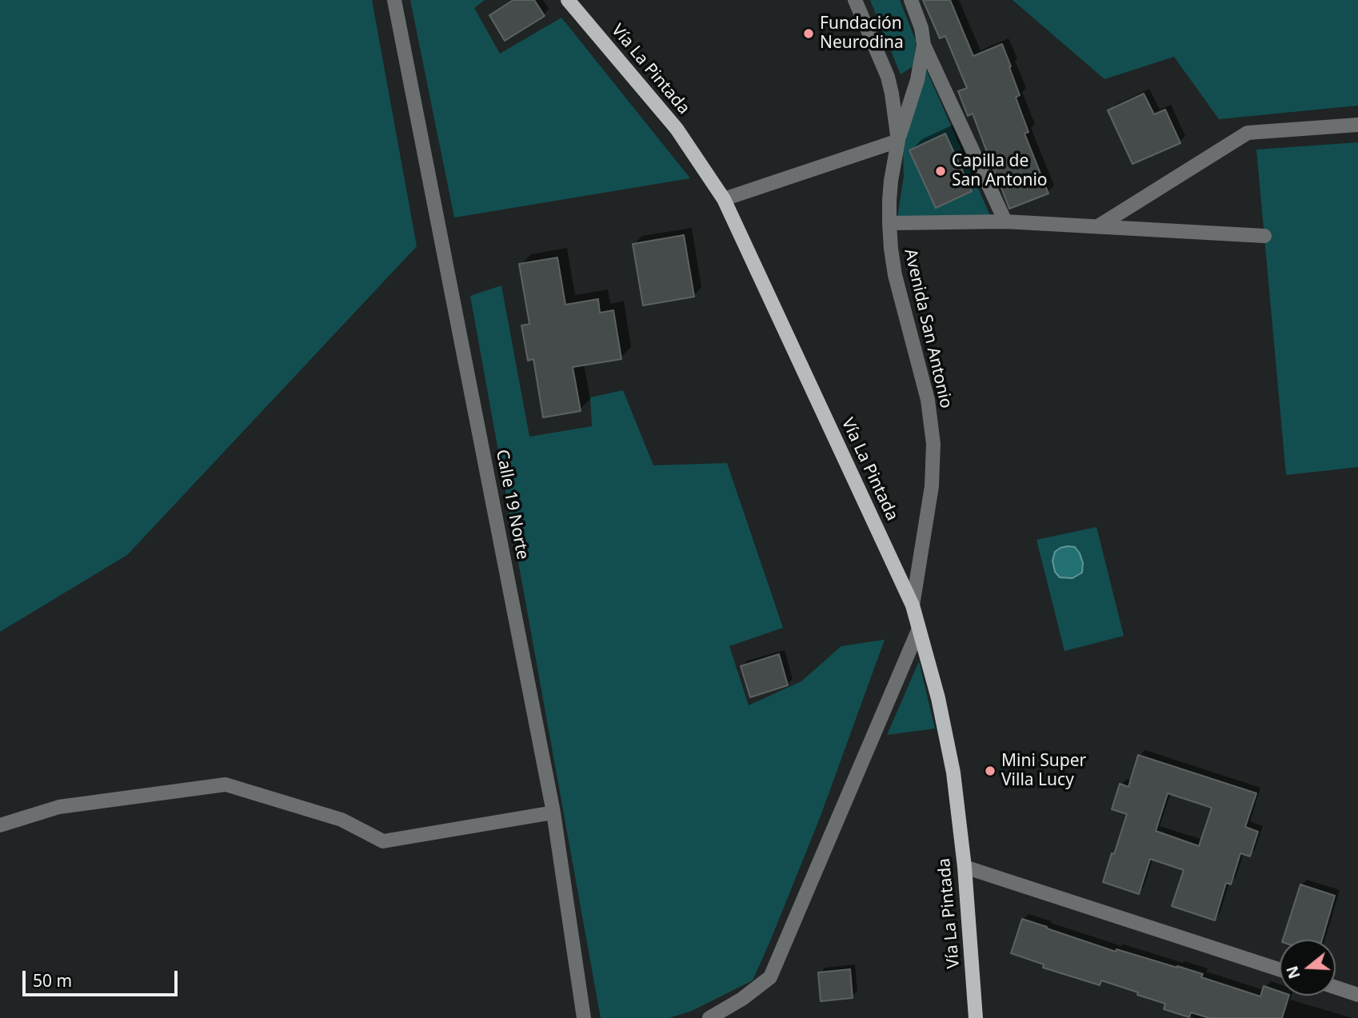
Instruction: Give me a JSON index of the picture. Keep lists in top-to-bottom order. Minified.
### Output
{"streets":{"main road":["Vía La Pintada"],"street":["Avenida San Antonio","Calle 19 Norte"]},"crossings":[["Vía La Pintada","Avenida San Antonio"]],"places":["Fundación Neurodina","Capilla de San Antonio","Mini Super Villa Lucy"],"scale_bar":"50 m","north":"left"}
